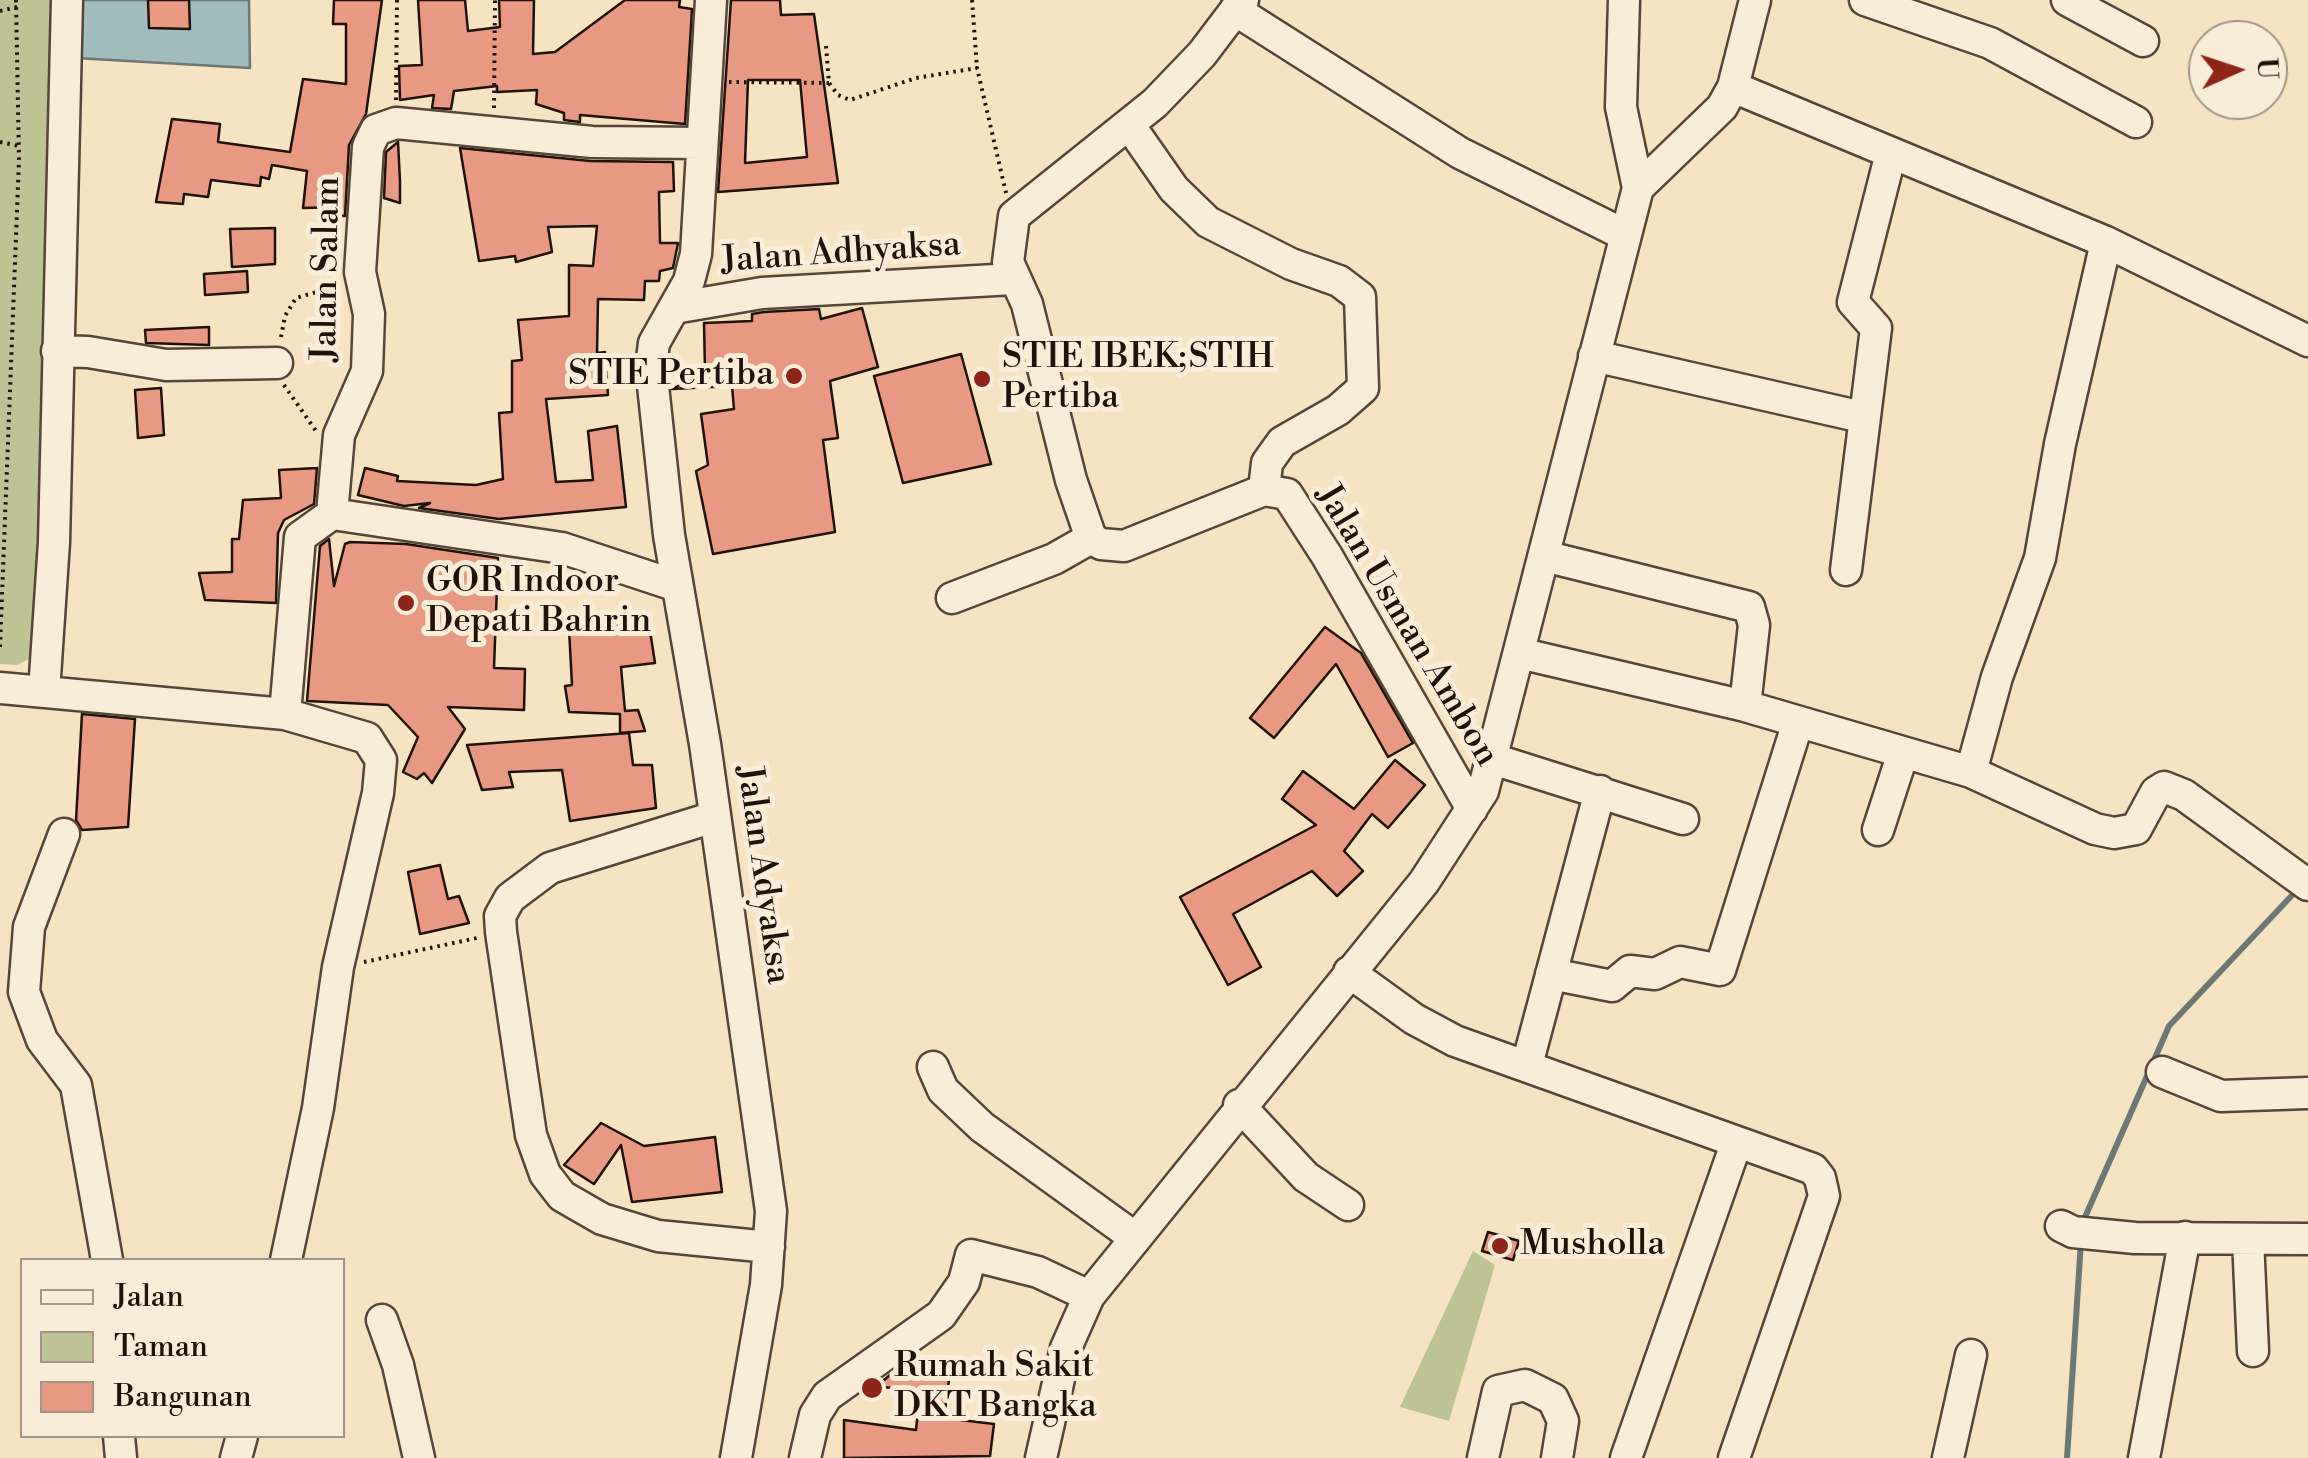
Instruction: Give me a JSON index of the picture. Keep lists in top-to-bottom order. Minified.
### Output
{"streets":{"street":["Jalan Adhyaksa","Jalan Salam","Jalan Usman Ambon","Jalan Adyaksa"]},"crossings":[["Jalan Adhyaksa","Jalan Adyaksa"]],"places":["STIE Pertiba","STIE IBEK;STIH Pertiba","GOR Indoor Depati Bahrin","Musholla","Rumah Sakit DKT Bangka"],"legend":["Jalan","Taman","Bangunan"],"north":"right"}
